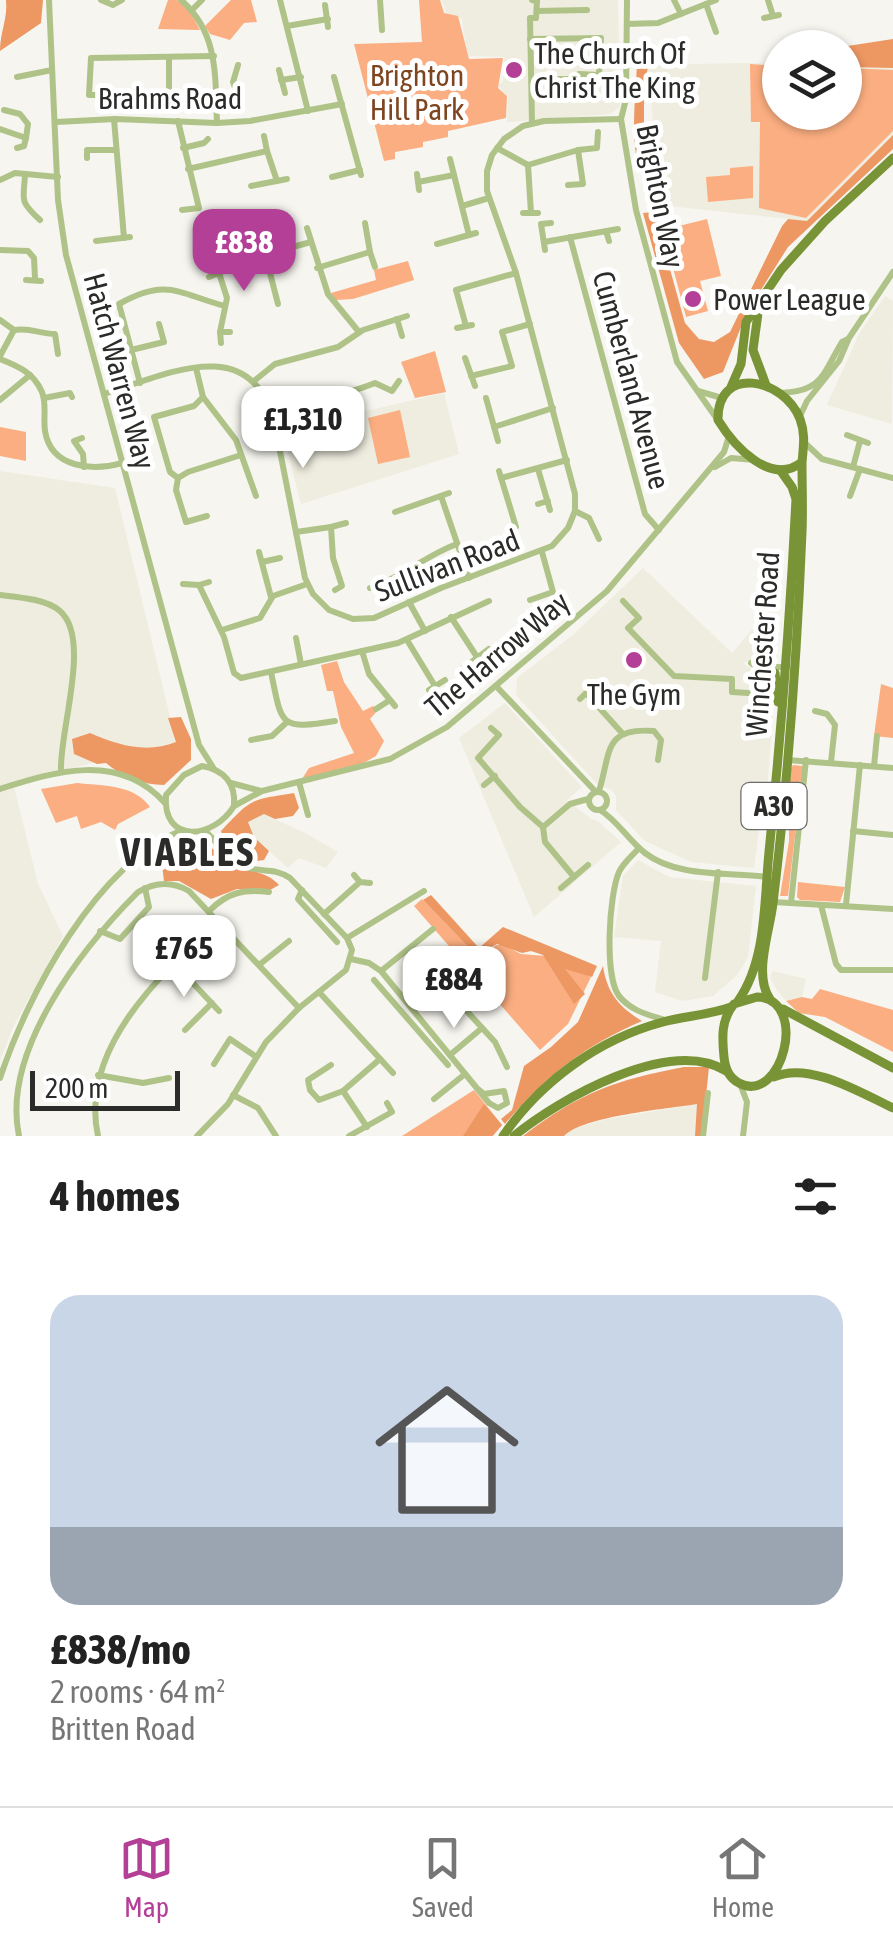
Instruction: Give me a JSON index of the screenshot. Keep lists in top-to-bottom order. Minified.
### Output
{"streets":{"main road":["Winchester Road","A30"],"street":["Brahms Road","Brighton Way","Hatch Warren Way","Cumberland Avenue","Sullivan Road","The Harrow Way"]},"crossings":[["Brahms Road","Hatch Warren Way"],["Brighton Way","Winchester Road"],["Brighton Way","The Harrow Way"],["Brighton Way","A30"],["Hatch Warren Way","The Harrow Way"],["Cumberland Avenue","The Harrow Way"],["Winchester Road","The Harrow Way"],["Winchester Road","A30"],["The Harrow Way","A30"]],"districts":["VIABLES"],"parks":["Brighton Hill Park"],"places":["The Church Of Christ The King","Power League","The Gym"],"scale_bar":"200 m","page":{"price":["£838","£1,310","£765","£884"],"scale":"200 m","heading":"4 homes","list":[{"name":"£838/mo","note":"2 rooms · 64 m² · Britten Road"}],"tabs":["Map","Saved","Home"]}}
